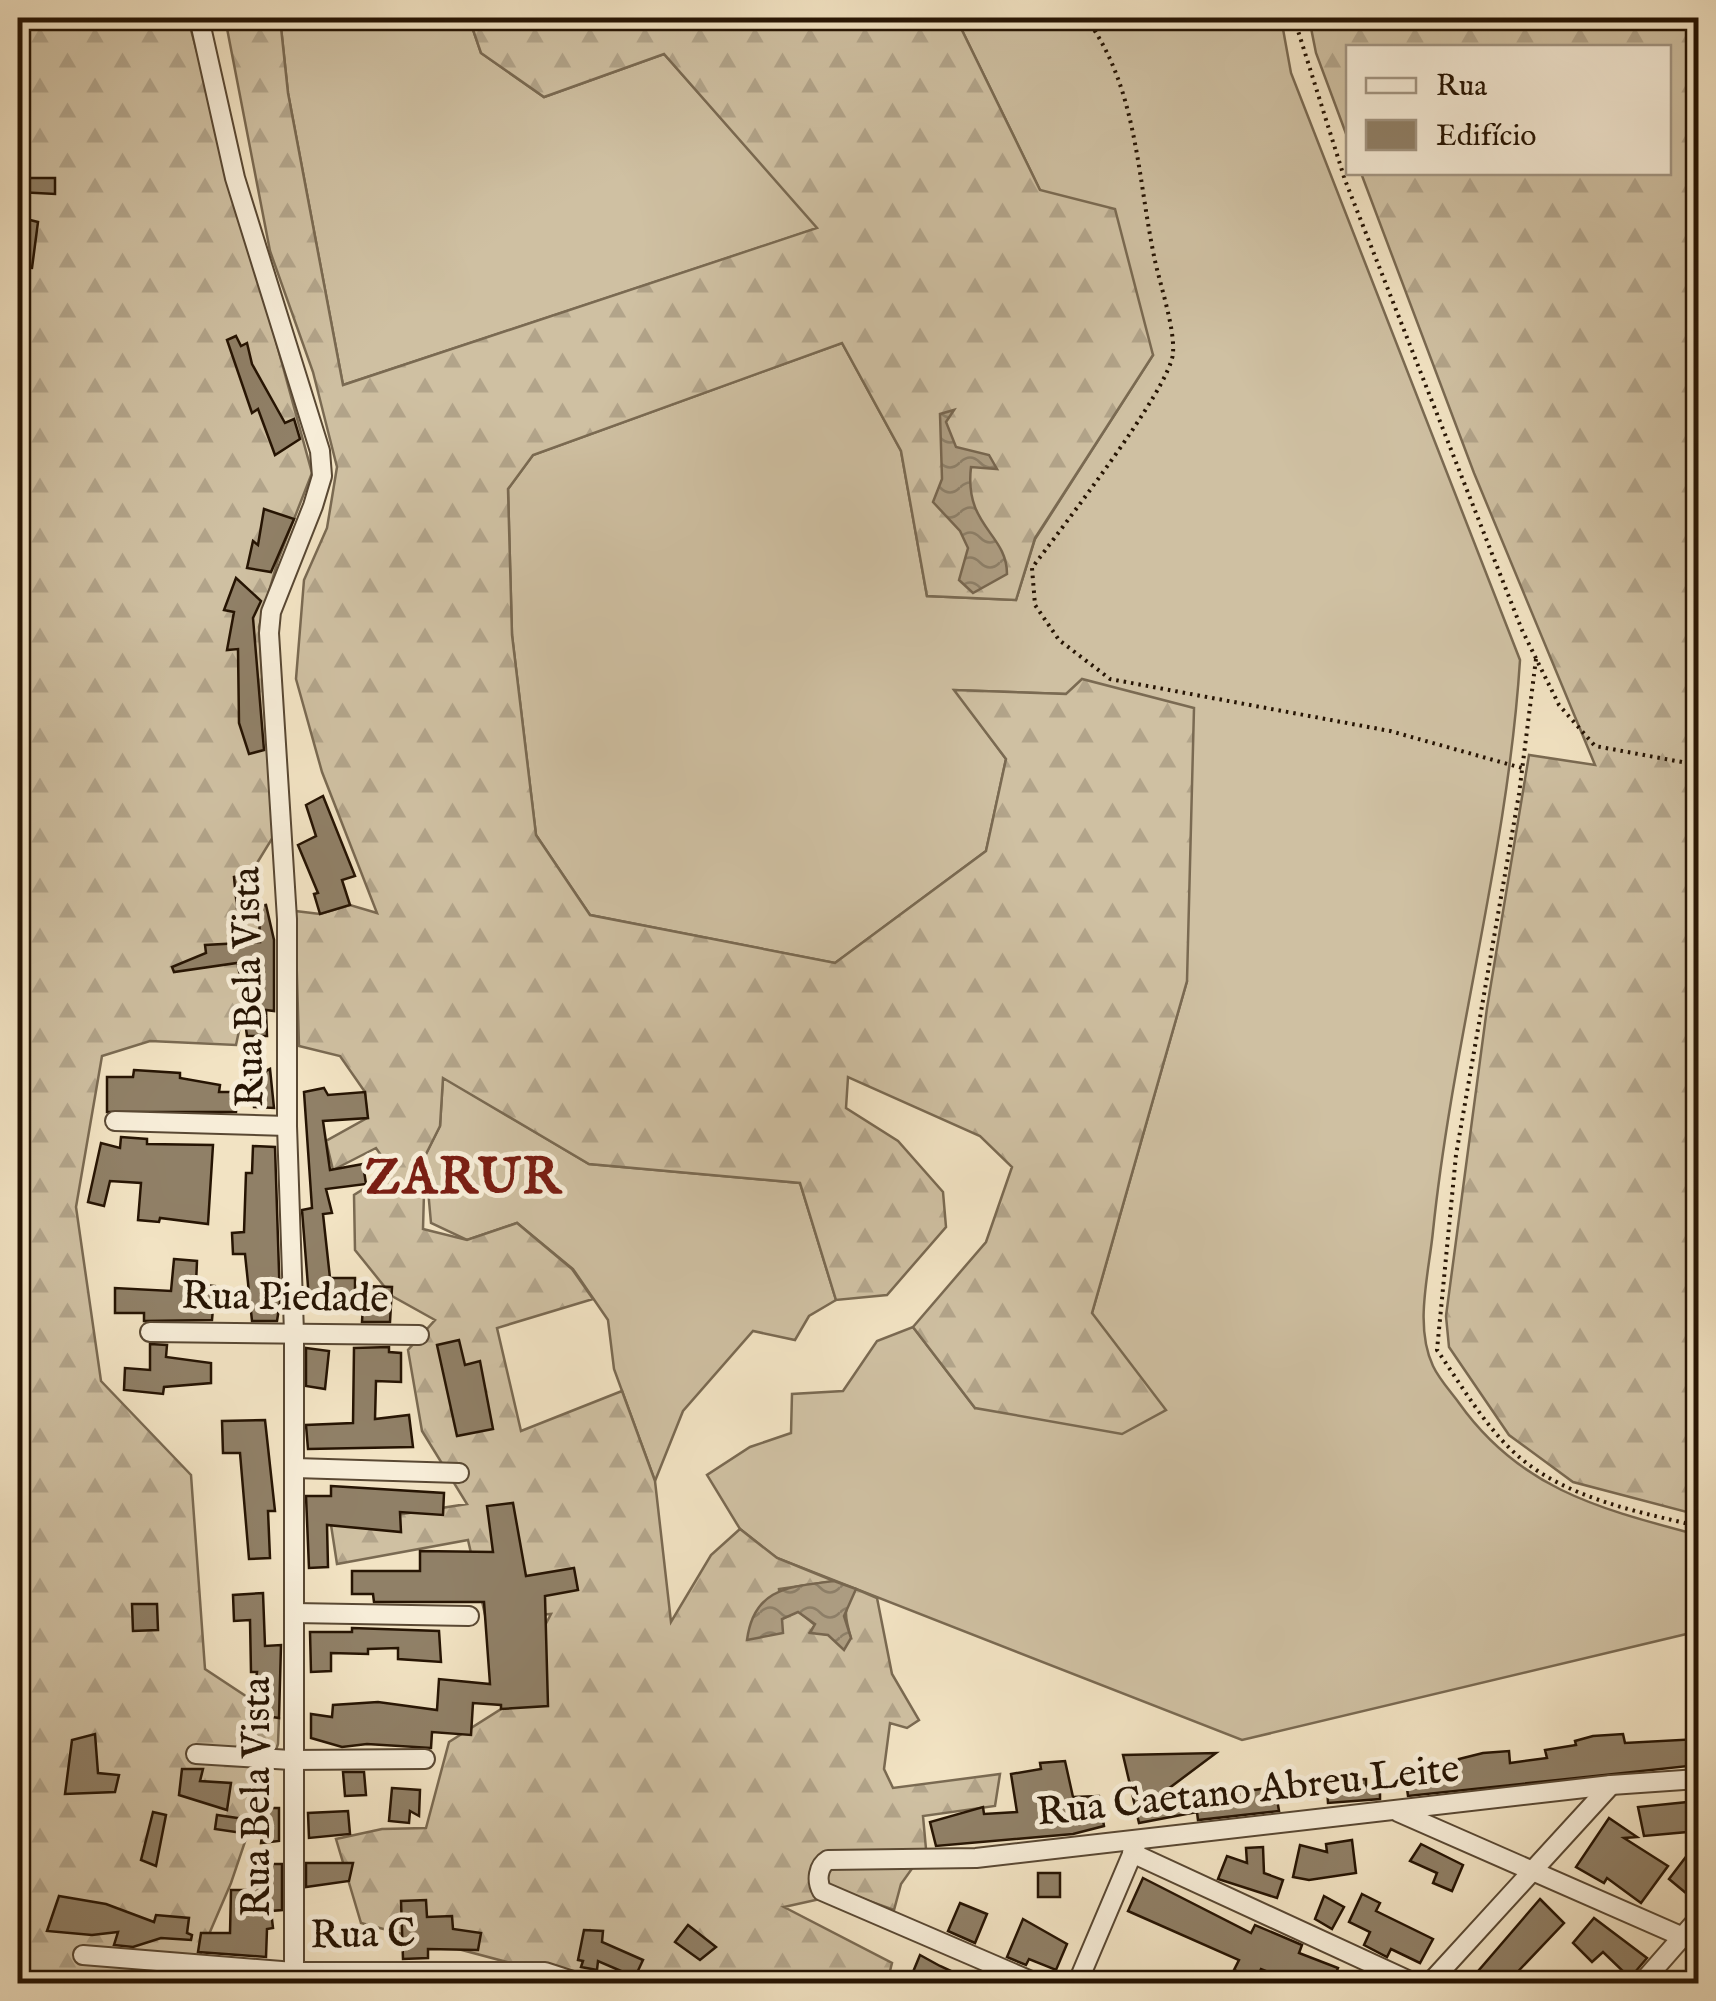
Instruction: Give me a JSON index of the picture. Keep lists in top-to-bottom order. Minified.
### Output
{"streets":{"street":["Rua Bela Vista","Rua Piedade","Rua Caetano Abreu Leite","Rua C"]},"crossings":[["Rua Bela Vista","Rua Piedade"],["Rua Bela Vista","Rua C"]],"districts":["ZARUR"],"legend":["Rua","Edifício"]}
